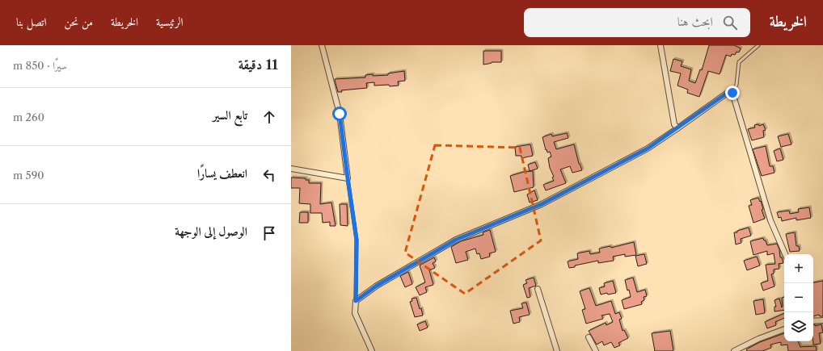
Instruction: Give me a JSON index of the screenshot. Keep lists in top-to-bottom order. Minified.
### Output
{"page":{"header":"الخريطة","search":"ابحث هنا","nav":["الرئيسية","الخريطة","من نحن","اتصل بنا"],"heading":["11 دقيقة","سيرًا · 850 m"],"list":[["تابع السير","260 m"],["انعطف يسارًا","590 m"],"الوصول إلى الوجهة"],"map_buttons":["+","−"]}}
